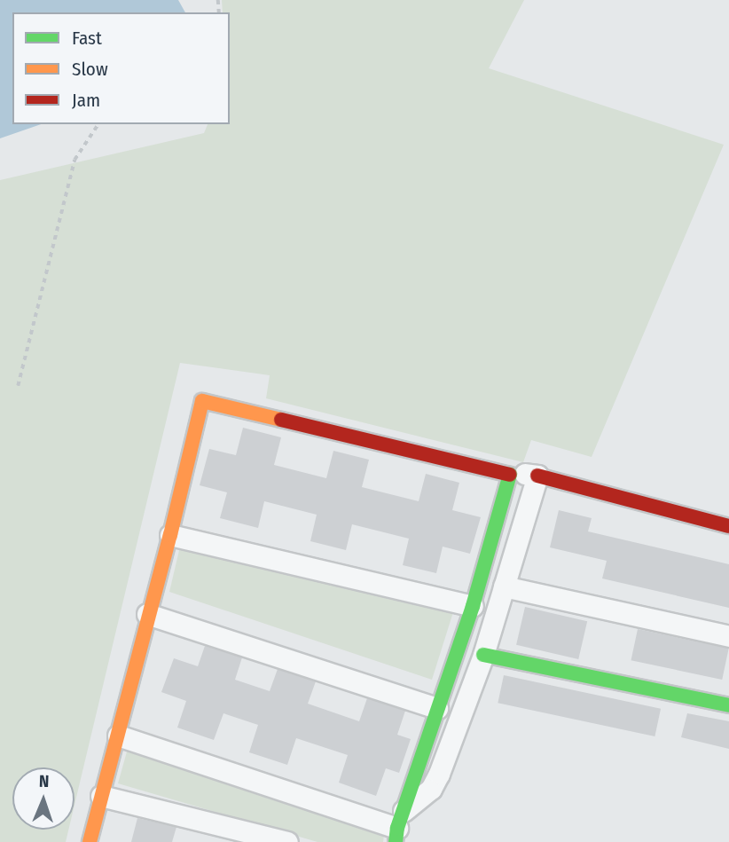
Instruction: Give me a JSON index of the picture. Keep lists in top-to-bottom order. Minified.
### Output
{"legend":["Fast","Slow","Jam"],"north":"top"}
